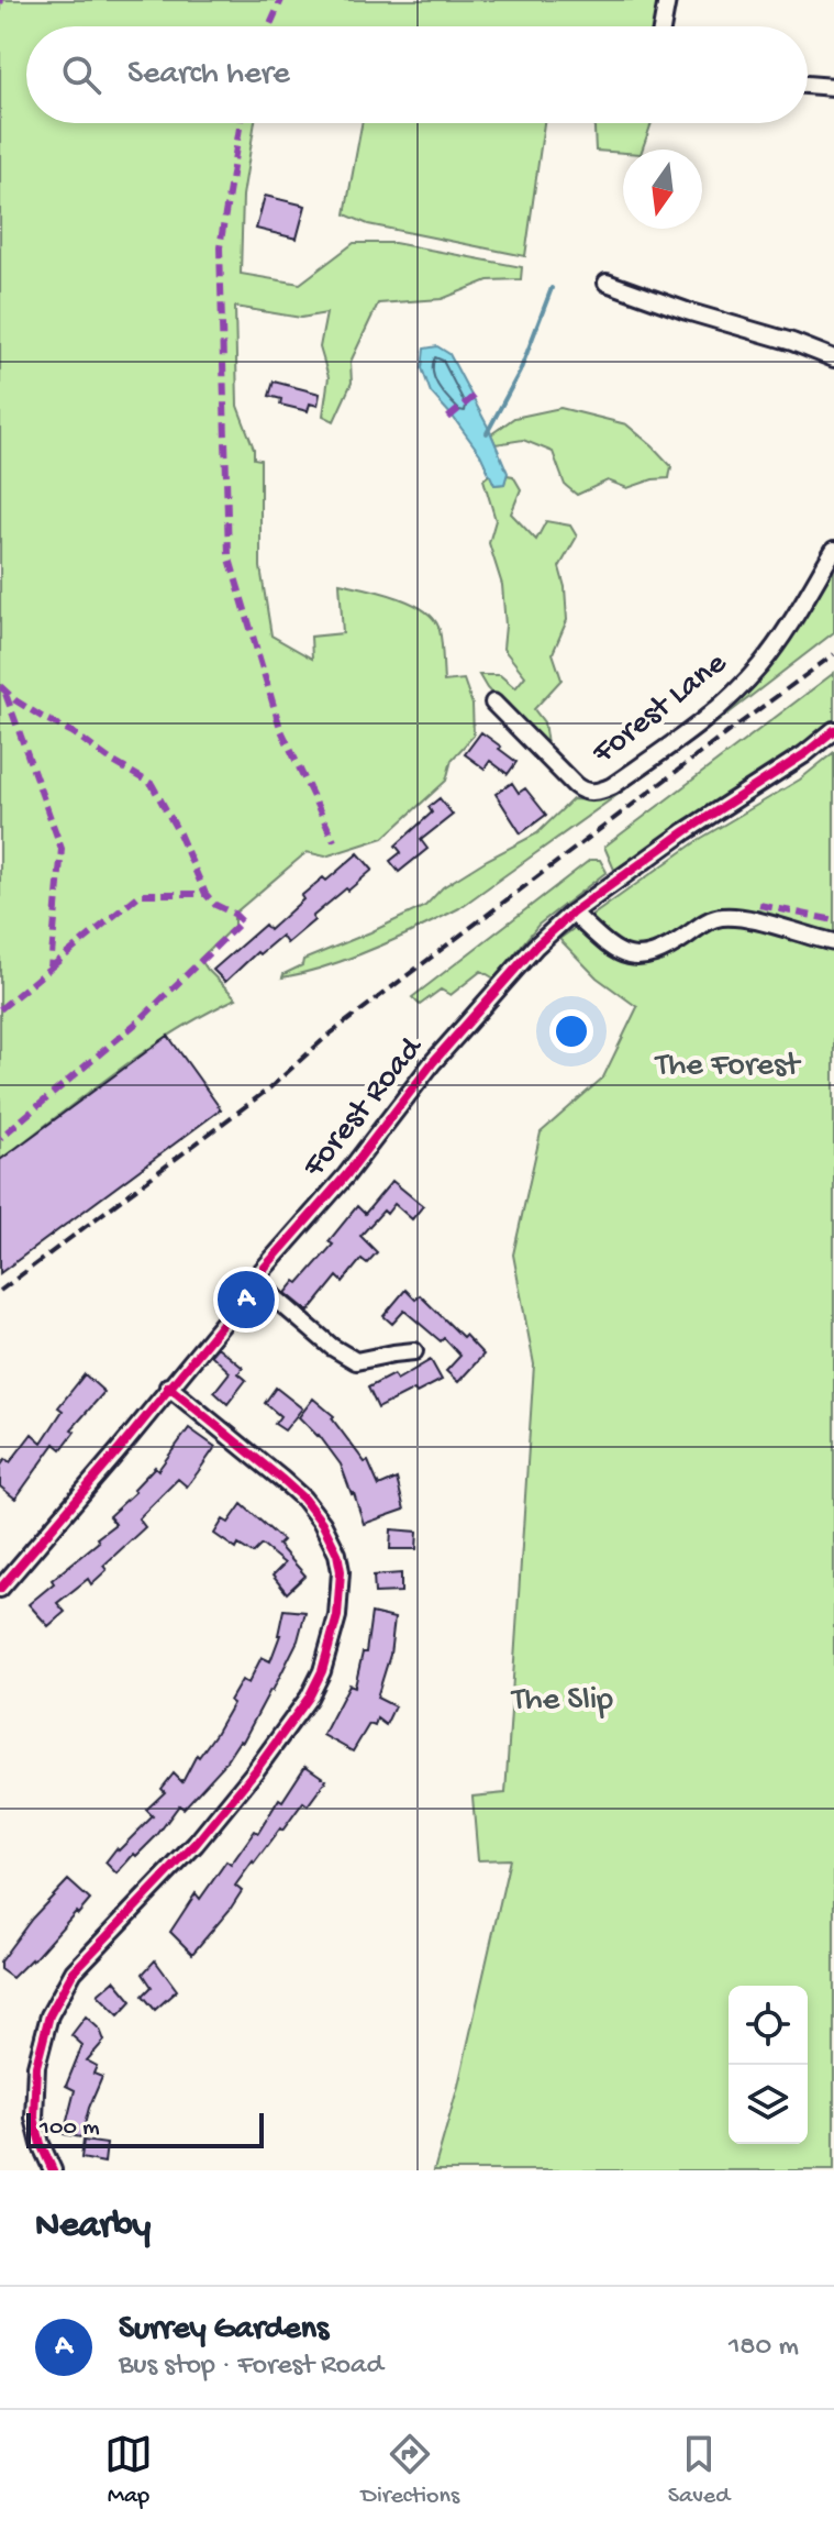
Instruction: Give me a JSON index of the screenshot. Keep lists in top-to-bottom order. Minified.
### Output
{"streets":{"street":["Forest Lane","Forest Road"]},"parks":["The Forest","The Slip"],"scale_bar":"100 m","north":"bottom","page":{"search":"Search here","pins":"A","scale":"100 m","heading":"Nearby","list":[{"mark":"A","name":"Surrey Gardens","note":"Bus stop · Forest Road","value":"180 m"}],"nav":["Map","Directions","Saved"]}}
